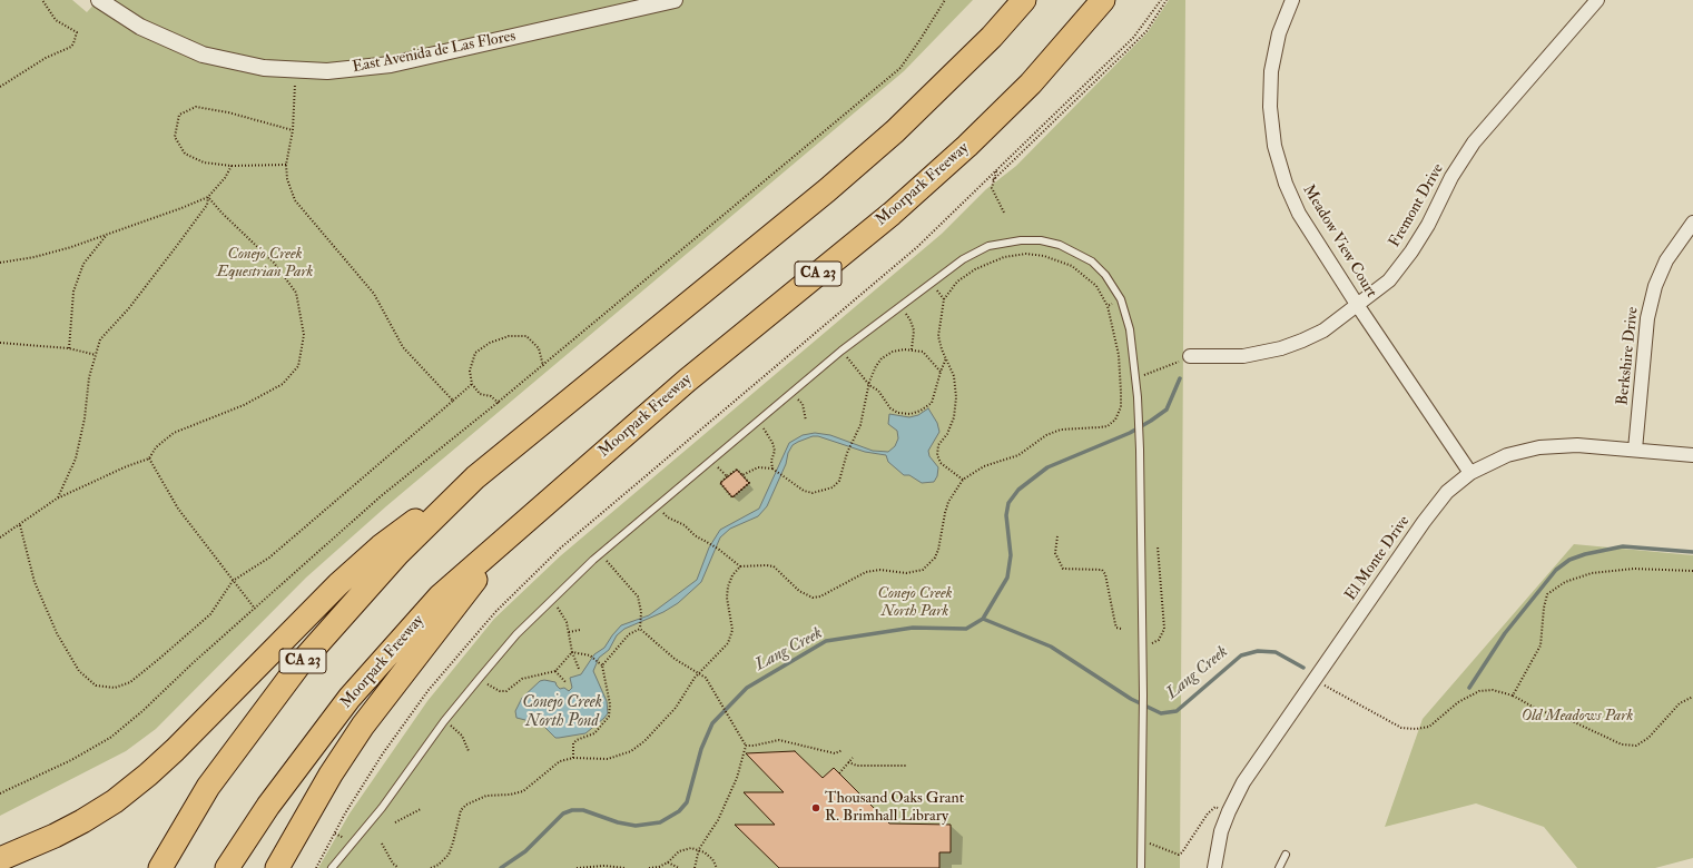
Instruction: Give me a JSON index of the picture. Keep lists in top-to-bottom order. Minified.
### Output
{"streets":{"highway":["Moorpark Freeway","CA 23"],"street":["East Avenida de Las Flores","Fremont Drive","Meadow View Court","Berkshire Drive","El Monte Drive"]},"crossings":[["Fremont Drive","Meadow View Court"],["Meadow View Court","El Monte Drive"],["Berkshire Drive","El Monte Drive"]],"water":["Lang Creek","Conejo Creek North Pond"],"parks":["Conejo Creek Equestrian Park","Conejo Creek North Park","Old Meadows Park"],"places":["Thousand Oaks Grant R. Brimhall Library"]}
